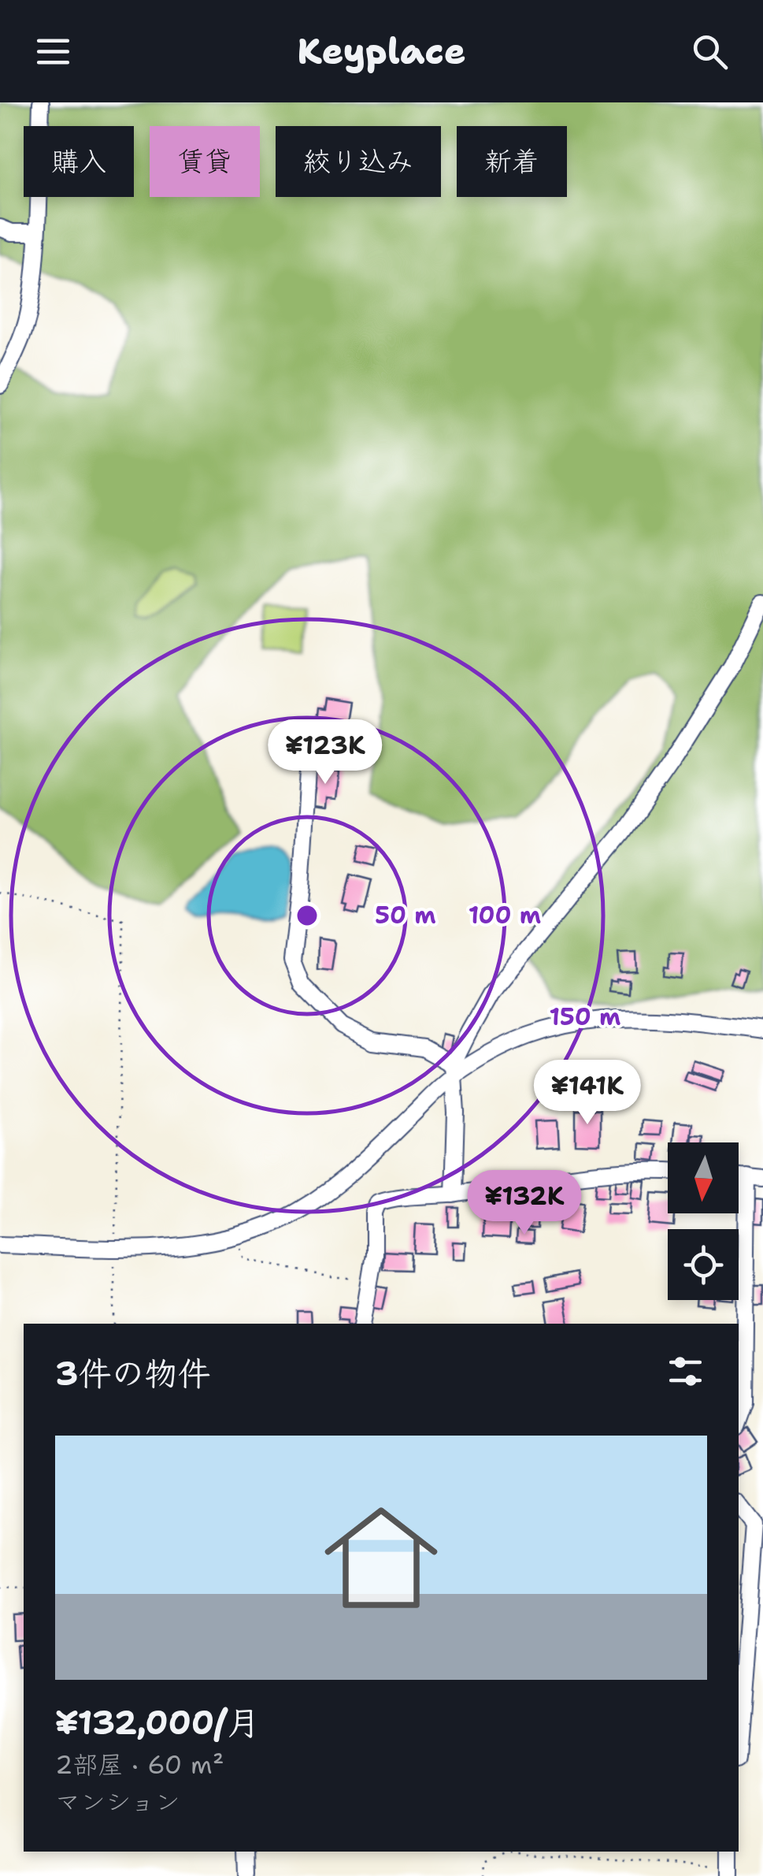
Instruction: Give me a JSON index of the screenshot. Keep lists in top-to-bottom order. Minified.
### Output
{"north":"bottom","page":{"header":"Keyplace","chip":["購入","賃貸","絞り込み","新着"],"price":["¥123K","¥141K","¥132K"],"heading":"3件の物件","list":[{"name":"¥132,000/月","note":"2部屋 · 60 m² · マンション"}]},"rings":["50 m","100 m","150 m"]}
